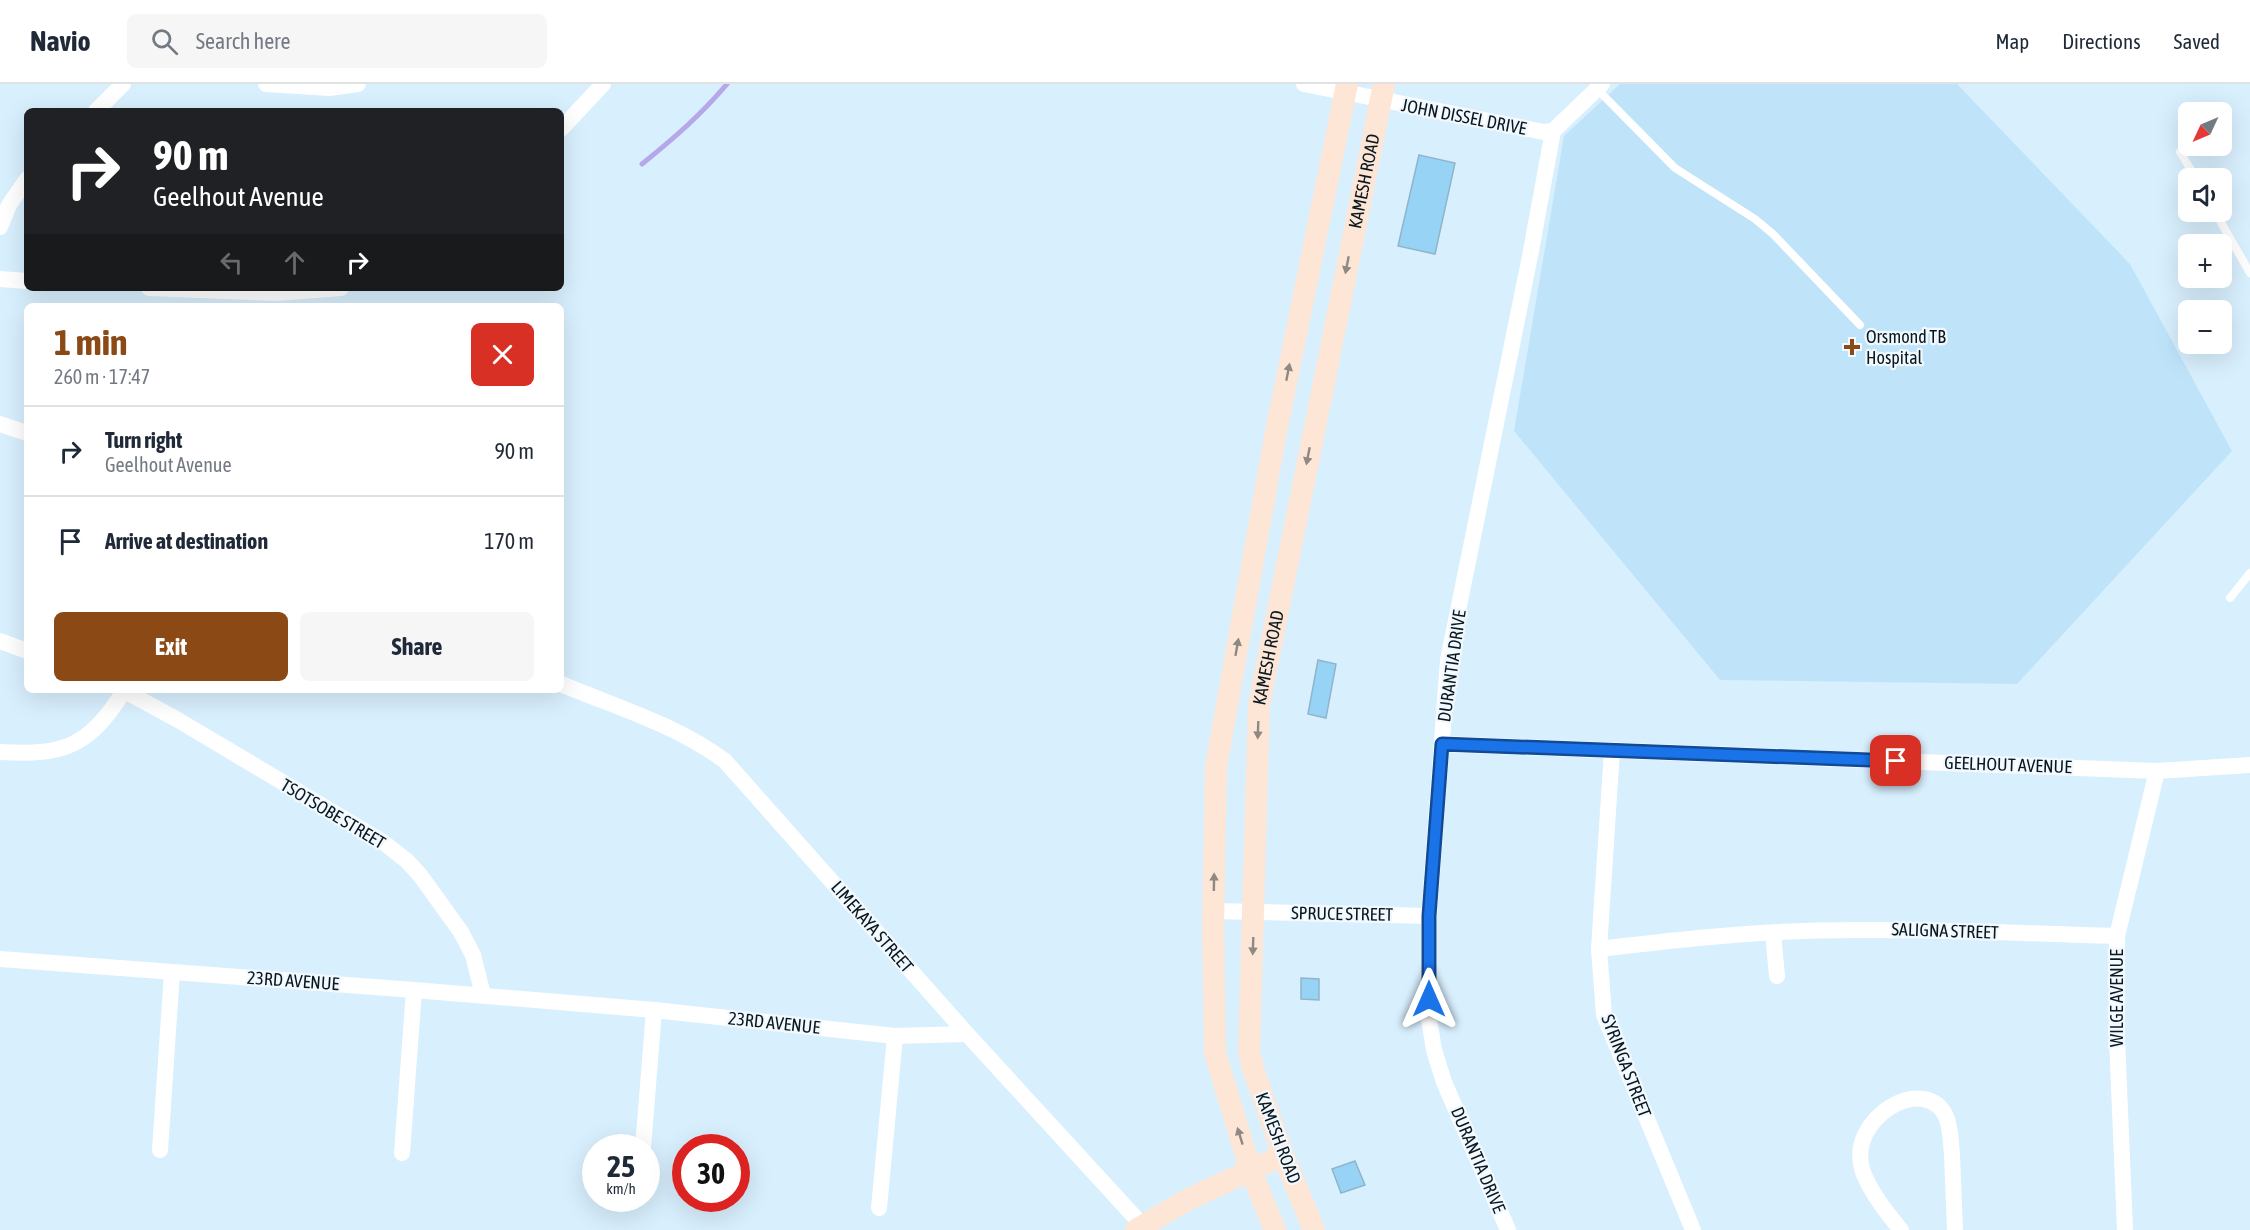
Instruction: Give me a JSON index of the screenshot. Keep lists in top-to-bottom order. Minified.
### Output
{"streets":{"main road":["KAMESH ROAD"],"street":["JOHN DISSEL DRIVE","DURANTIA DRIVE","GEELHOUT AVENUE","TSOTSOBE STREET","SPRUCE STREET","LIMEKAYA STREET","SALIGNA STREET","23RD AVENUE","WILGE AVENUE","SYRINGA STREET"]},"crossings":[["JOHN DISSEL DRIVE","KAMESH ROAD"],["JOHN DISSEL DRIVE","DURANTIA DRIVE"],["KAMESH ROAD","SPRUCE STREET"],["DURANTIA DRIVE","GEELHOUT AVENUE"],["DURANTIA DRIVE","SPRUCE STREET"],["GEELHOUT AVENUE","WILGE AVENUE"],["GEELHOUT AVENUE","SYRINGA STREET"],["TSOTSOBE STREET","23RD AVENUE"],["LIMEKAYA STREET","23RD AVENUE"],["SALIGNA STREET","WILGE AVENUE"],["SALIGNA STREET","SYRINGA STREET"]],"places":{"health":["Orsmond TB Hospital"]},"north":"bottom left","page":{"header":"Navio","search":"Search here","nav":["Map","Directions","Saved"],"map_buttons":["+","−"],"turn":["90 m","Geelhout Avenue"],"heading":["1 min","260 m · 17:47"],"list":[{"name":"Turn right","note":"Geelhout Avenue","value":"90 m"},{"name":"Arrive at destination","value":"170 m"}],"buttons":["Exit","Share"],"speed":"25 km/h","limit":"30"}}
